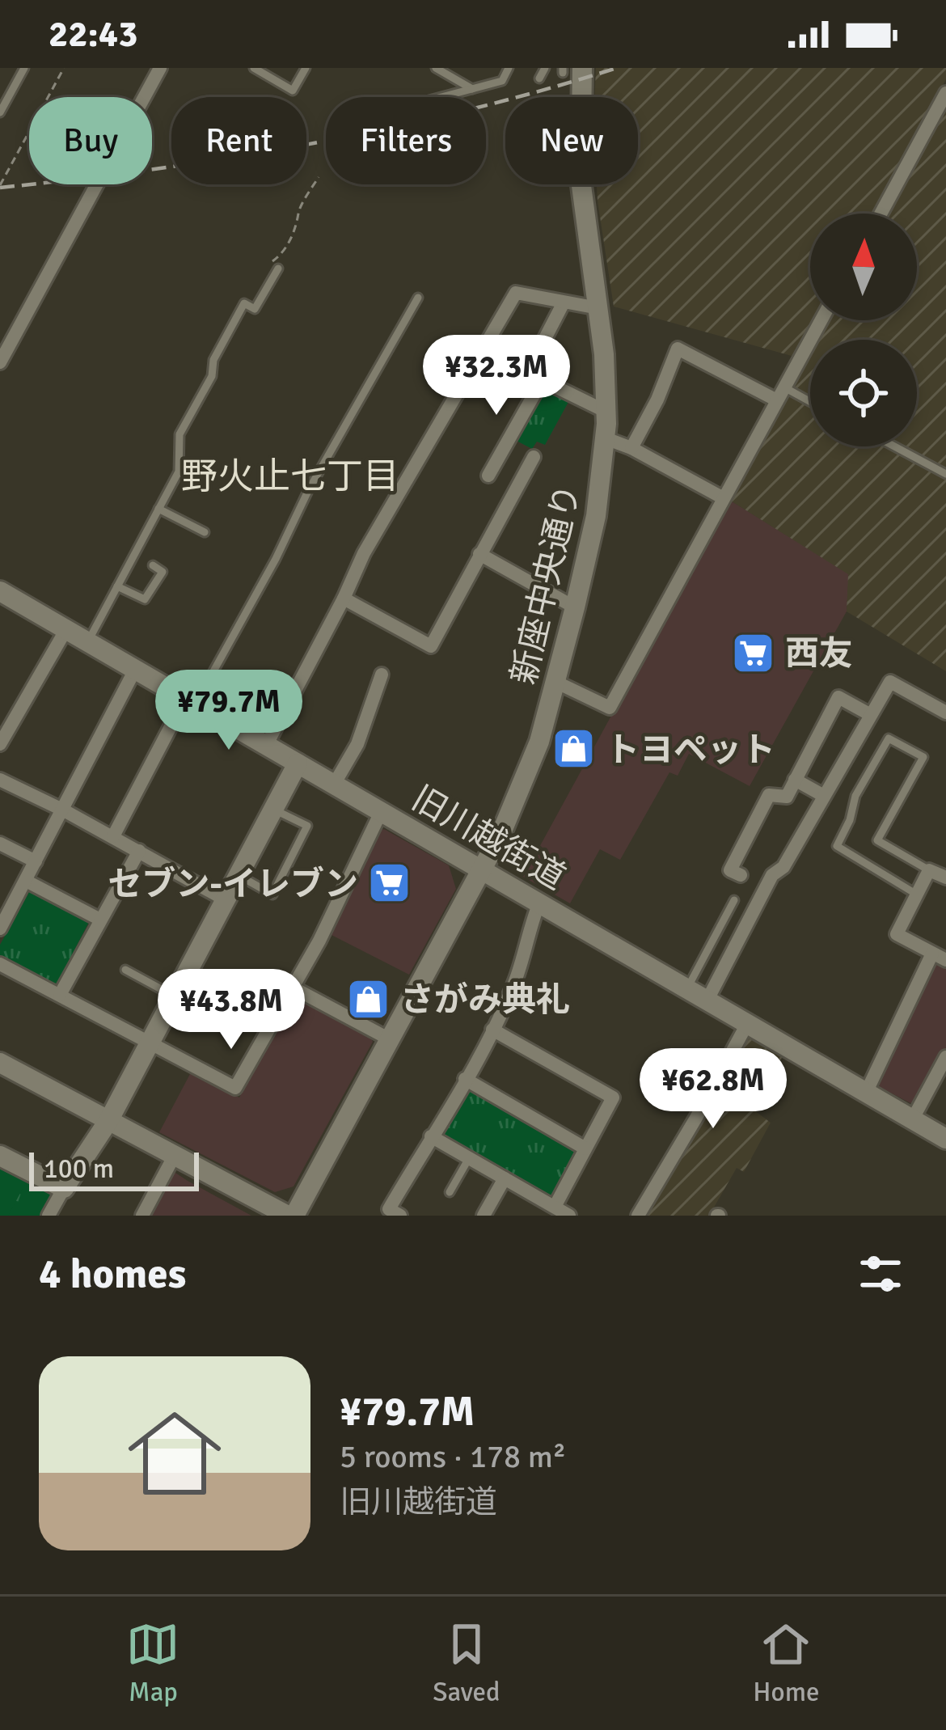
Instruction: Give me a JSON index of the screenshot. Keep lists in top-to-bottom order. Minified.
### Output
{"streets":{"street":["新座中央通り","旧川越街道"]},"crossings":[["新座中央通り","旧川越街道"]],"districts":["野火止七丁目"],"places":{"supermarket":["西友","セブン-イレブン"],"shop":["トヨペット","さがみ典礼"]},"scale_bar":"100 m","north":"top","page":{"status":"22:43","chip":["Buy","Rent","Filters","New"],"price":["¥32.3M","¥79.7M","¥43.8M","¥62.8M"],"scale":"100 m","heading":"4 homes","list":[{"name":"¥79.7M","note":"5 rooms · 178 m² · 旧川越街道"}],"tabs":["Map","Saved","Home"]}}
